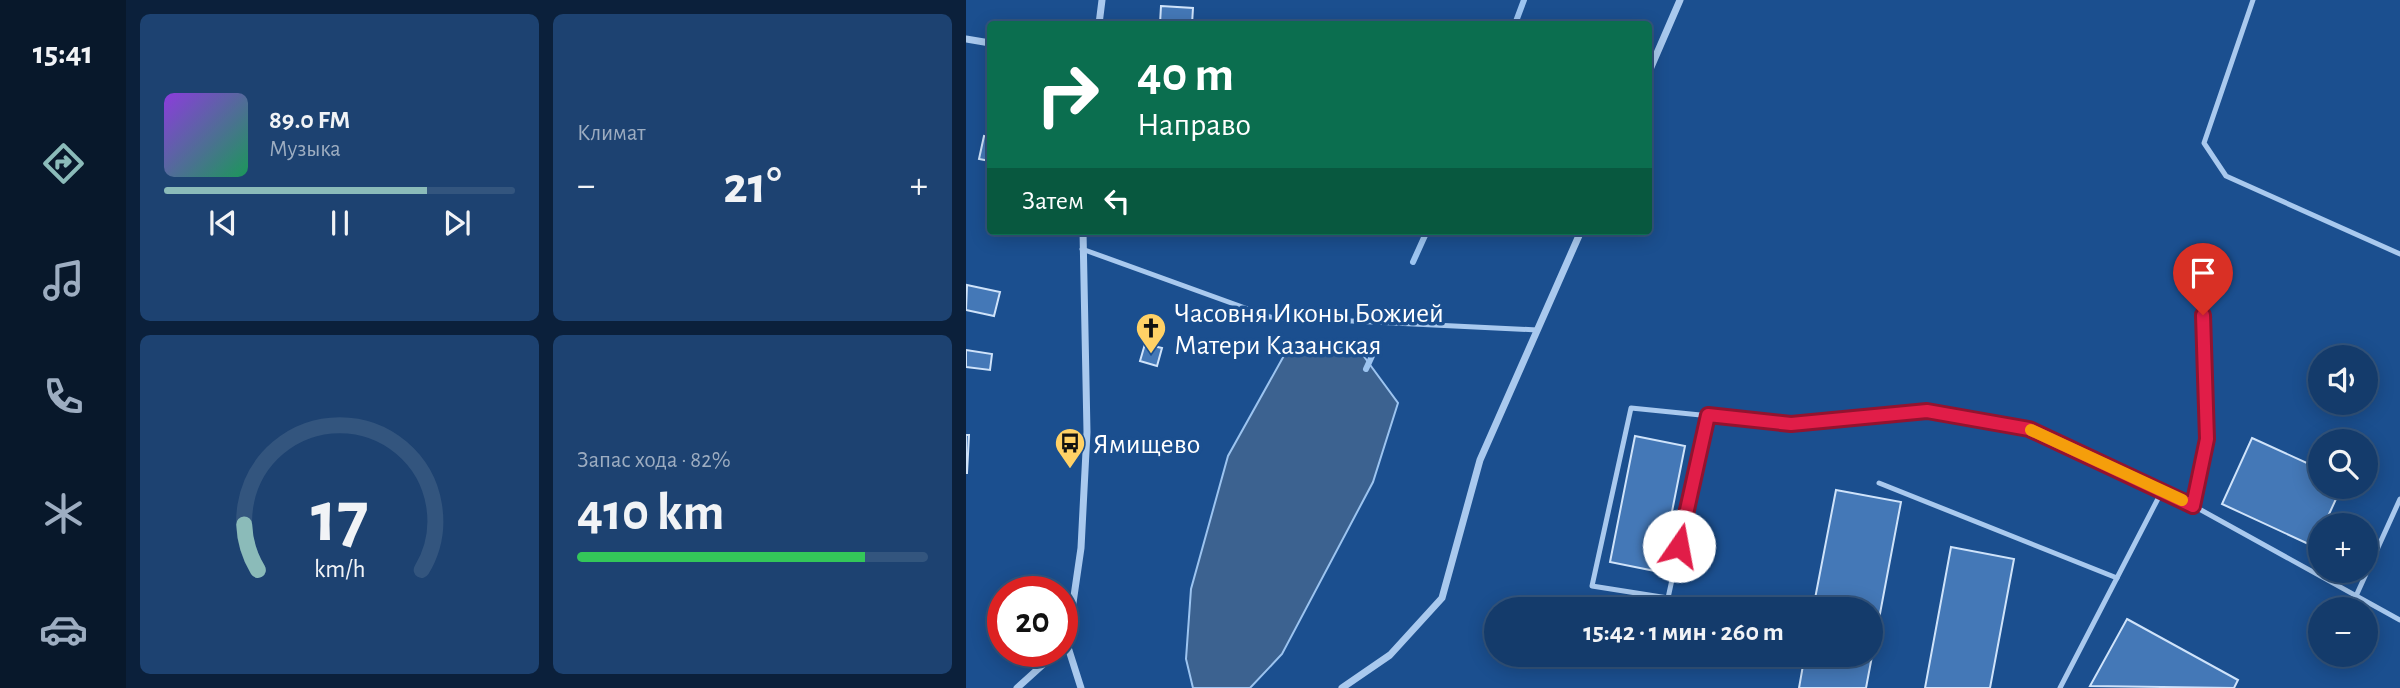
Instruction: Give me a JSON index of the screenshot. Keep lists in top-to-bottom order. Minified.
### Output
{"places":{"church":["Часовня Иконы Божией Матери Казанская"],"bus stop":["Ямищево"]},"page":{"tabs":"15:41","tile":["Климат",["Запас хода · 82%","410 km"]],"turn":["40 m","Направо"],"song":["89.0 FM","Музыка"],"heat":["−","21°","+"],"then":"Затем","map_buttons":["+","−"],"limit":"20","trip":"15:42 · 1 мин · 260 m","gauge":["17","km/h"]}}
